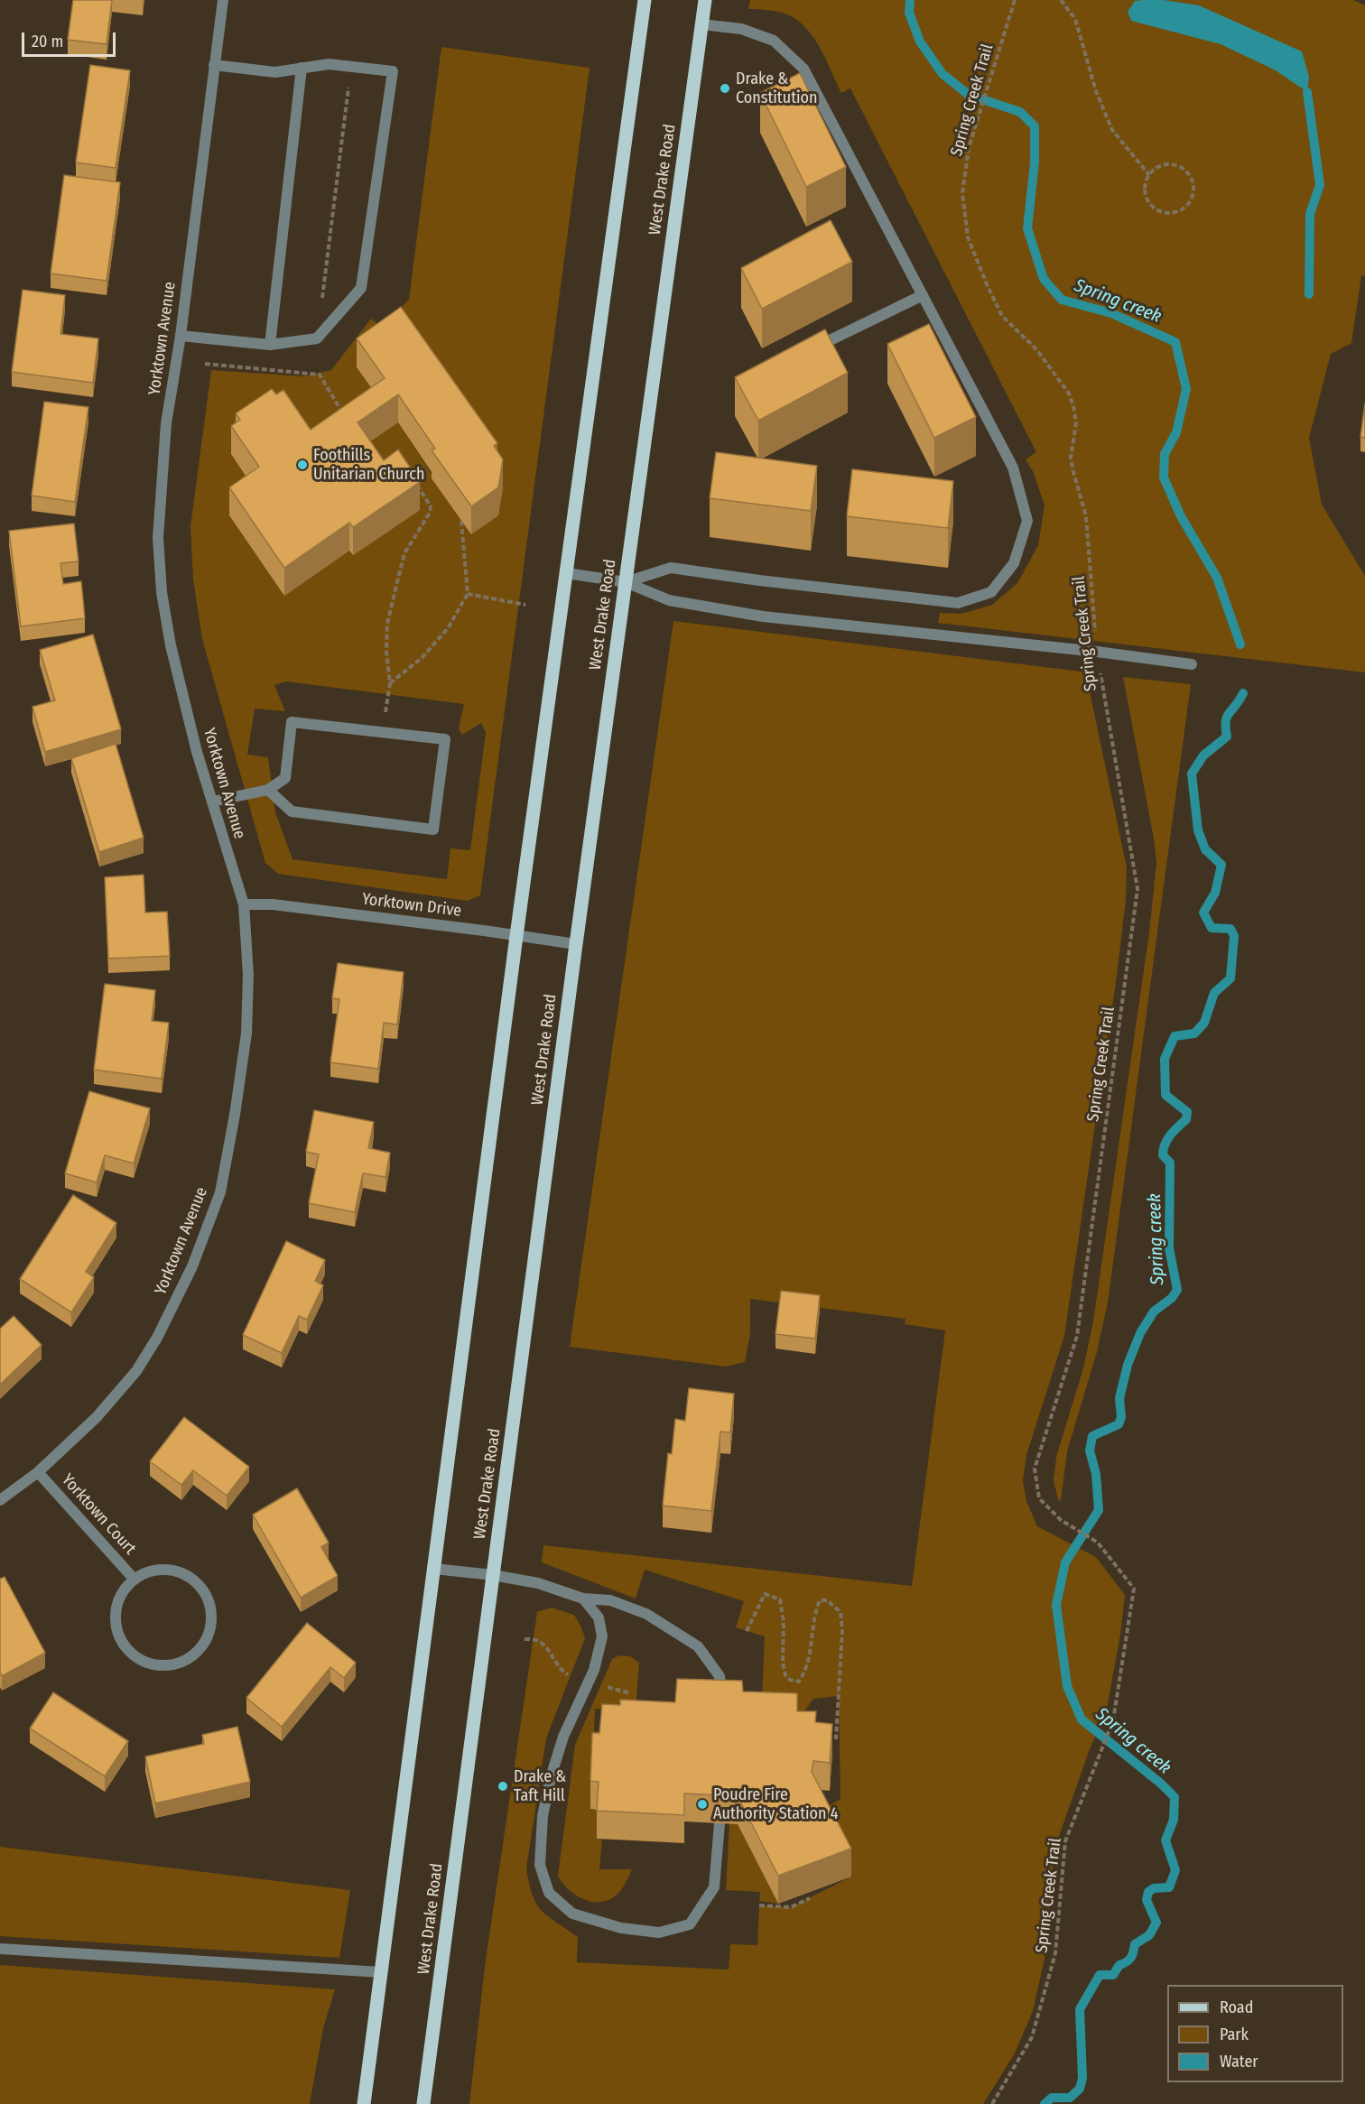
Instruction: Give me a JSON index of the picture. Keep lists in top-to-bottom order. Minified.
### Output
{"streets":{"main road":["West Drake Road"],"street":["Yorktown Avenue","Yorktown Drive","Yorktown Court"],"path":["Spring Creek Trail"]},"crossings":[["West Drake Road","Yorktown Drive"],["Yorktown Avenue","Yorktown Drive"],["Yorktown Avenue","Yorktown Court"]],"water":["Spring creek"],"places":["Drake & Constitution","Foothills Unitarian Church","Drake & Taft Hill","Poudre Fire Authority Station 4"],"legend":["Road","Park","Water"],"scale_bar":"20 m"}
